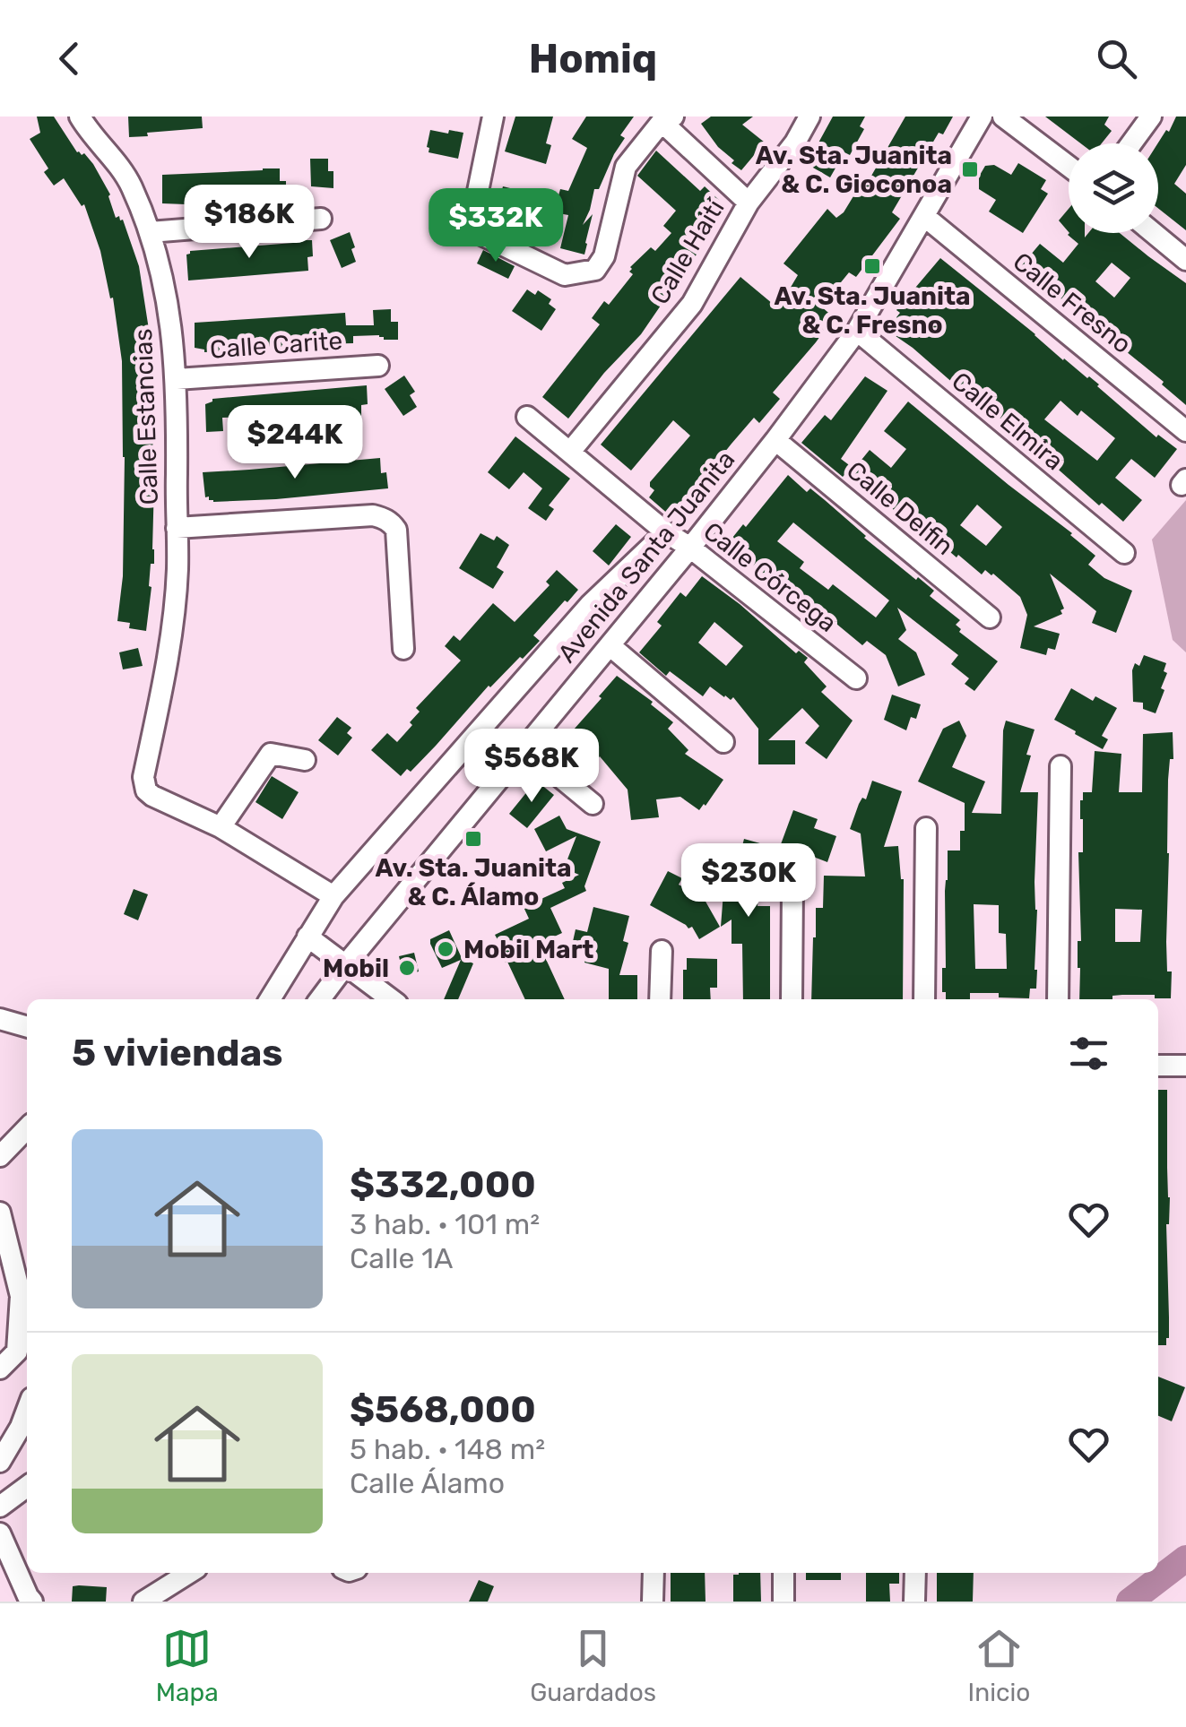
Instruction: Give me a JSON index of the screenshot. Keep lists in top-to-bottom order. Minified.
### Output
{"streets":{"street":["Calle Haití","Calle Fresno","Calle Carite","Calle Estancias","Calle Elmira","Calle Delfin","Avenida Santa Juanita","Calle Córcega"]},"crossings":[["Calle Haití","Calle Córcega"],["Calle Fresno","Avenida Santa Juanita"],["Calle Carite","Calle Estancias"],["Calle Elmira","Avenida Santa Juanita"],["Calle Delfin","Avenida Santa Juanita"],["Avenida Santa Juanita","Calle Córcega"]],"places":{"transit":["Av. Sta. Juanita & C. Gioconoa","Av. Sta. Juanita & C. Fresno","Av. Sta. Juanita & C. Álamo"],"other":["Mobil Mart","Mobil"]},"page":{"header":"Homiq","price":["$186K","$332K","$244K","$568K","$230K"],"heading":"5 viviendas","list":[{"name":"$332,000","note":"3 hab. · 101 m² · Calle 1A"},{"name":"$568,000","note":"5 hab. · 148 m² · Calle Álamo"}],"tabs":["Mapa","Guardados","Inicio"]}}
